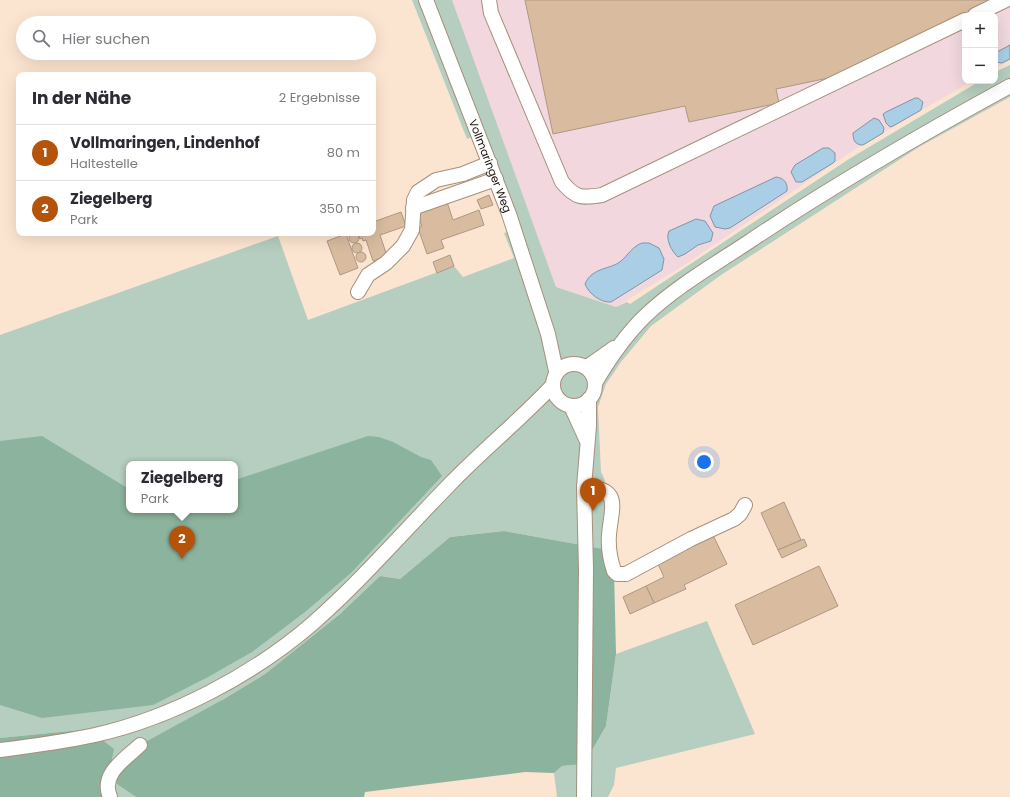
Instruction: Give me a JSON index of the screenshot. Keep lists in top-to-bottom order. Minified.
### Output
{"streets":{"street":["Vollmaringer Weg"]},"page":{"map_buttons":["+","−"],"search":"Hier suchen","heading":["In der Nähe","2 Ergebnisse"],"list":[{"mark":"1","name":"Vollmaringen, Lindenhof","note":"Haltestelle","value":"80 m"},{"mark":"2","name":"Ziegelberg","note":"Park","value":"350 m"}],"popup":["Ziegelberg","Park"],"pins":["1","2"]}}
